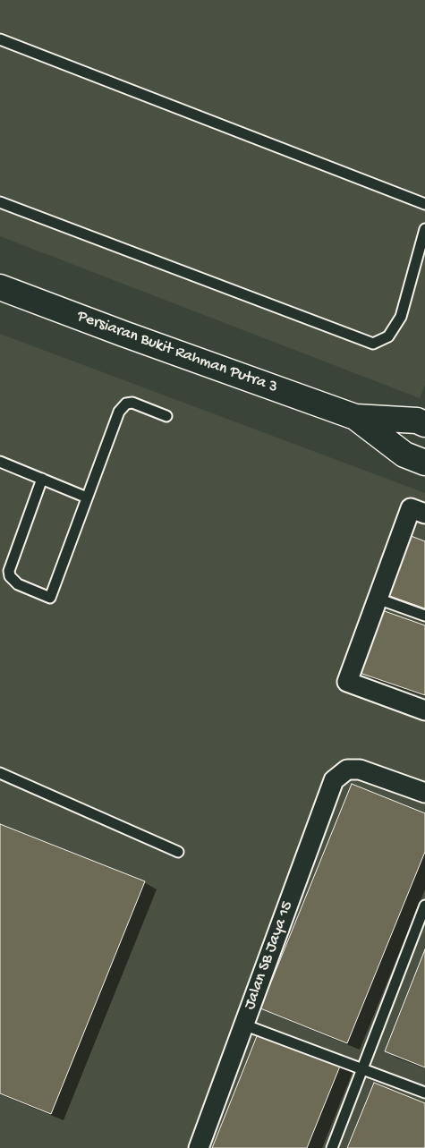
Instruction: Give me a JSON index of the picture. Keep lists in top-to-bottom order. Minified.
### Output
{"streets":{"main road":["Persiaran Bukit Rahman Putra 3"],"street":["Jalan SB Jaya 15"]}}
